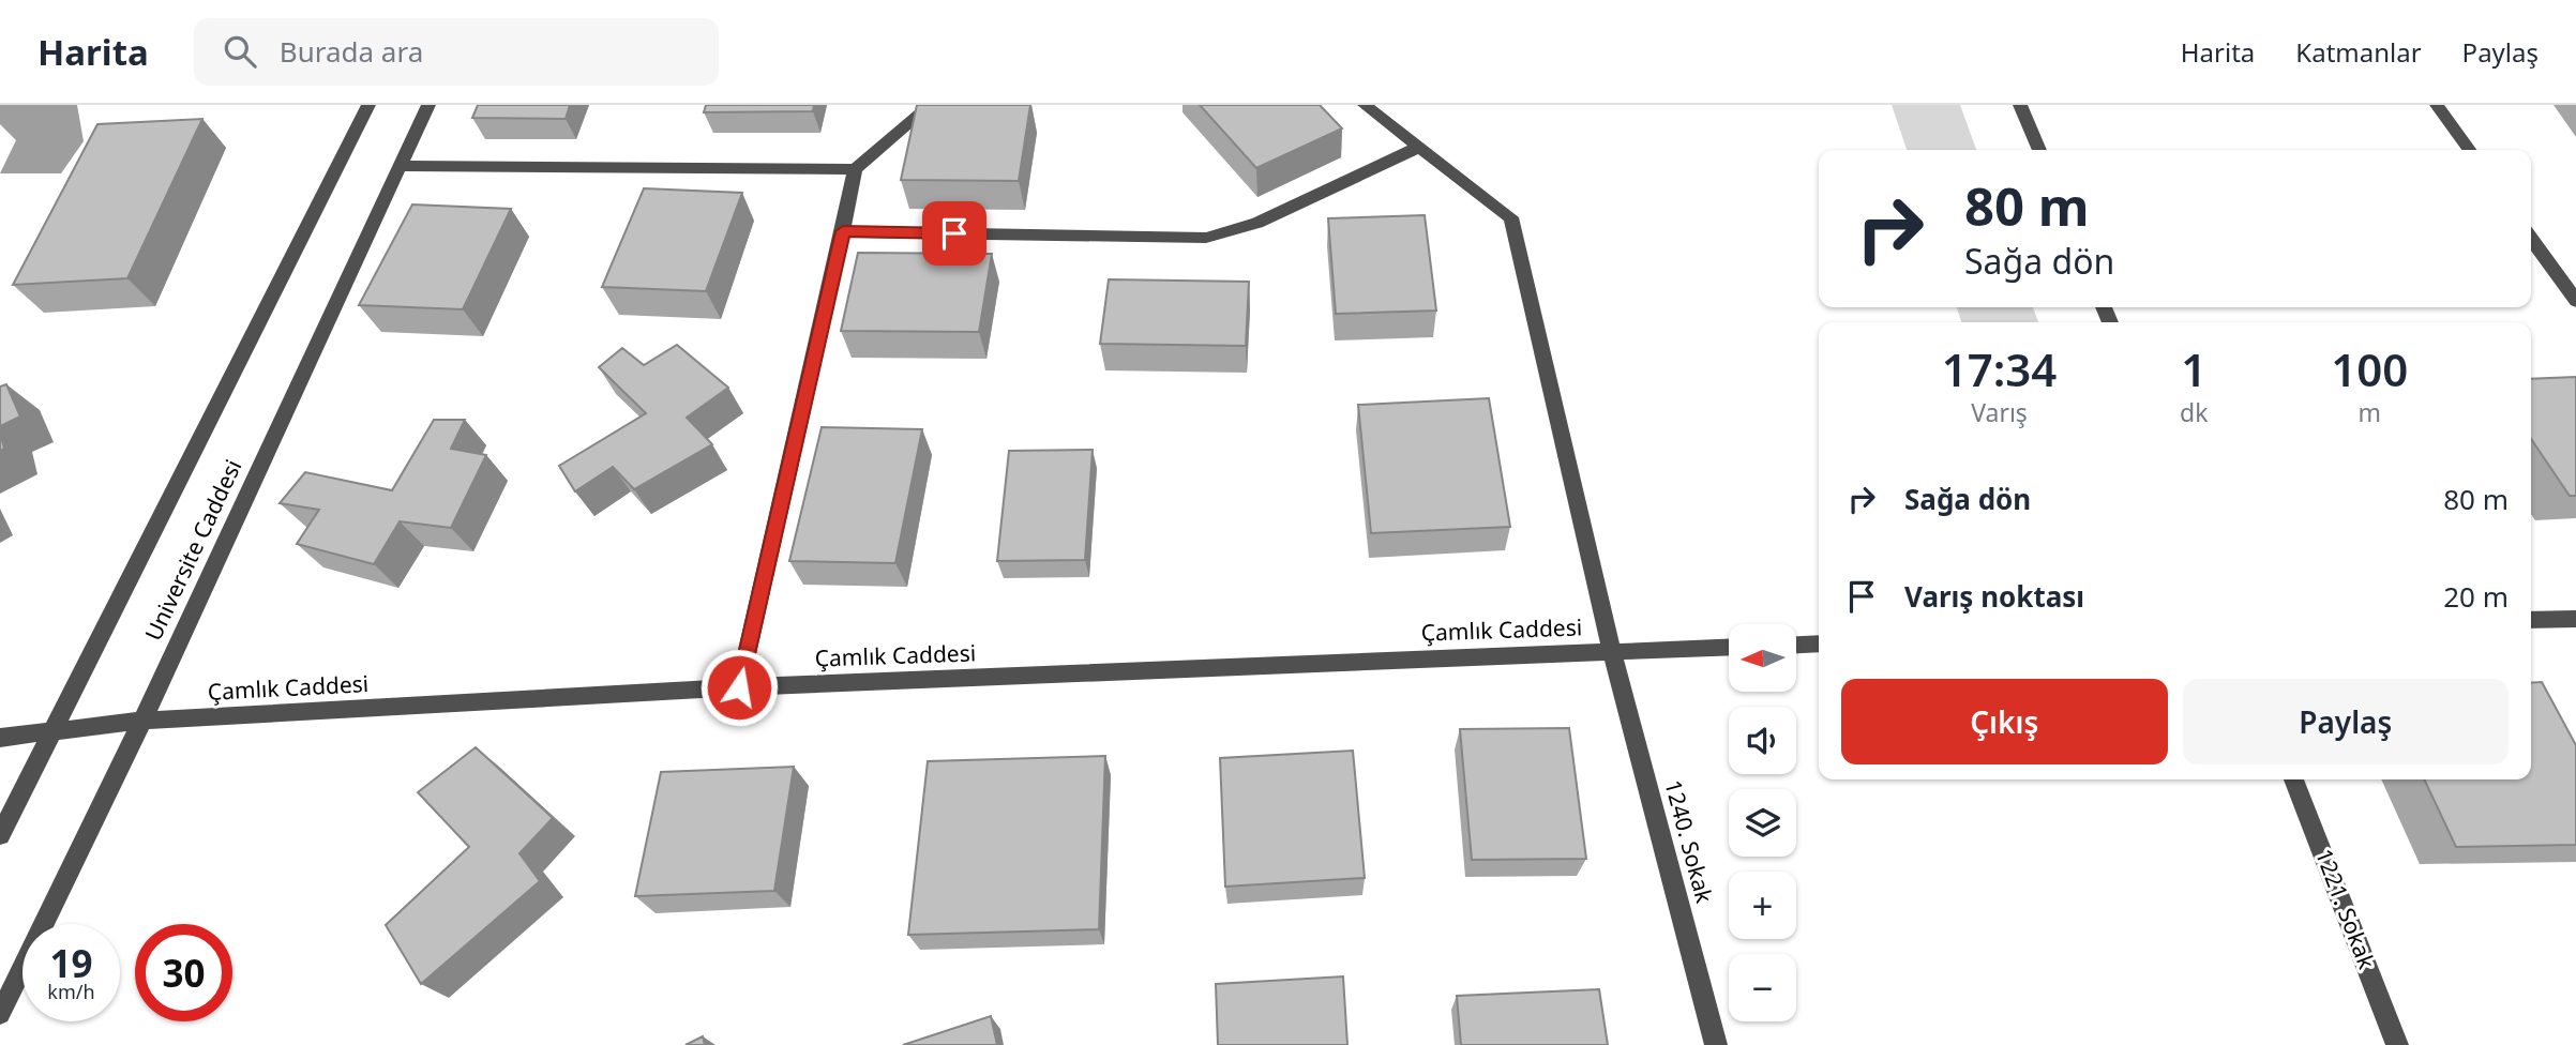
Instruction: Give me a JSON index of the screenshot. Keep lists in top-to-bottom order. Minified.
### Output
{"streets":{"street":["Universite Caddesi","Çamlık Caddesi","1240. Sokak","1221. Sokak"]},"crossings":[["Universite Caddesi","Çamlık Caddesi"],["Çamlık Caddesi","1240. Sokak"]],"north":"left","page":{"header":"Harita","search":"Burada ara","nav":["Harita","Katmanlar","Paylaş"],"turn":["80 m","Sağa dön"],"eta":["17:34","Varış","1","dk","100","m"],"list":[{"name":"Sağa dön","value":"80 m"},{"name":"Varış noktası","value":"20 m"}],"map_buttons":["+","−"],"buttons":["Çıkış","Paylaş"],"speed":"19 km/h","limit":"30"}}
